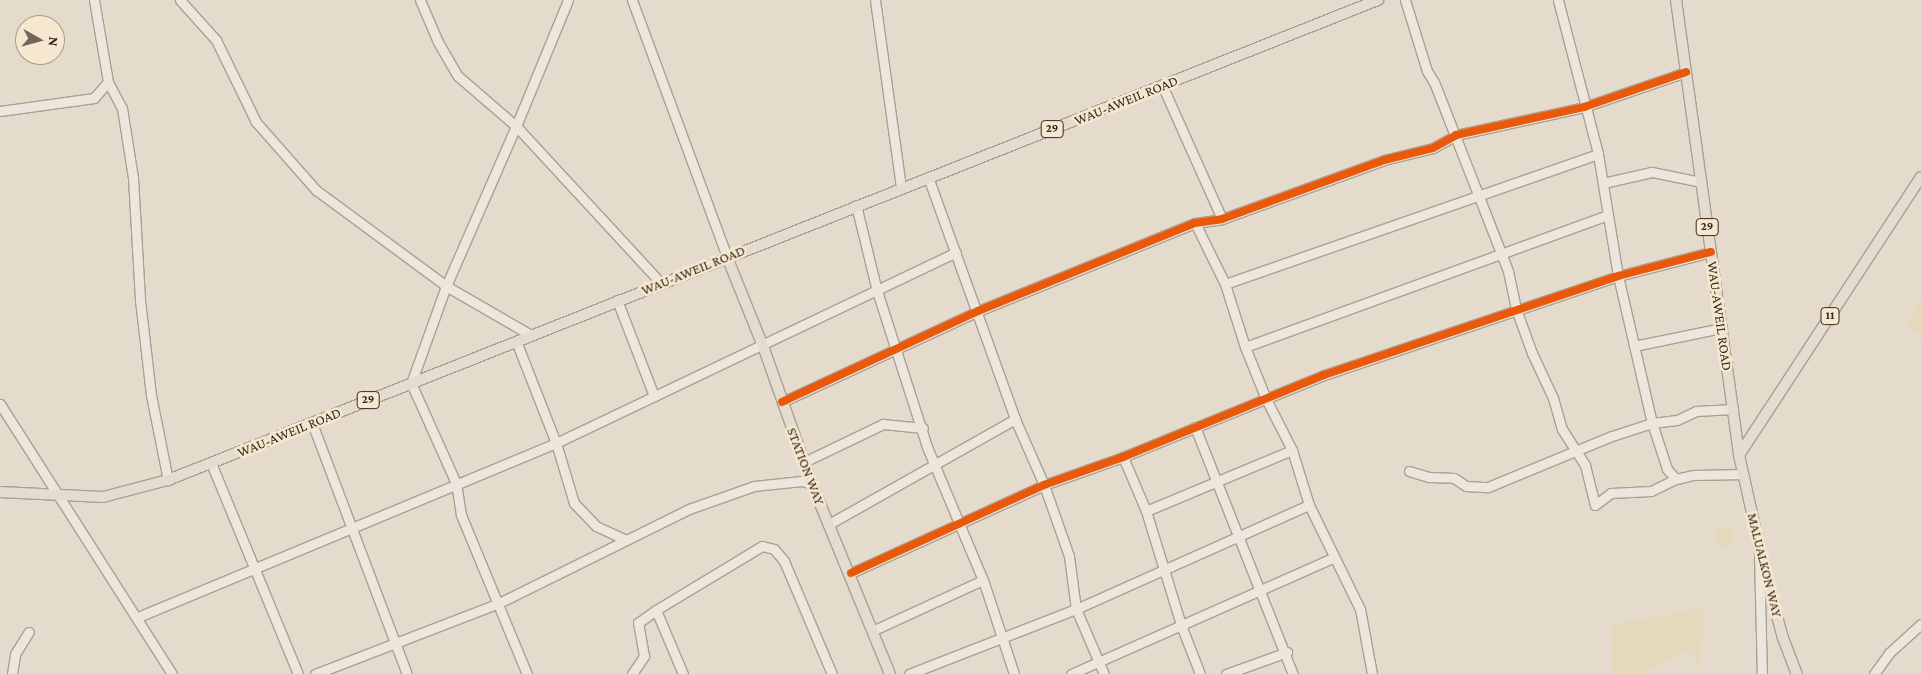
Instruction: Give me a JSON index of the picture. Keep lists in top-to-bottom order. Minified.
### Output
{"streets":{"main road":["WAU-AWEIL ROAD","29","11","STATION WAY","MALUALKON WAY"]},"crossings":[["WAU-AWEIL ROAD","11"],["WAU-AWEIL ROAD","STATION WAY"],["WAU-AWEIL ROAD","MALUALKON WAY"],["11","MALUALKON WAY"]],"north":"right"}
